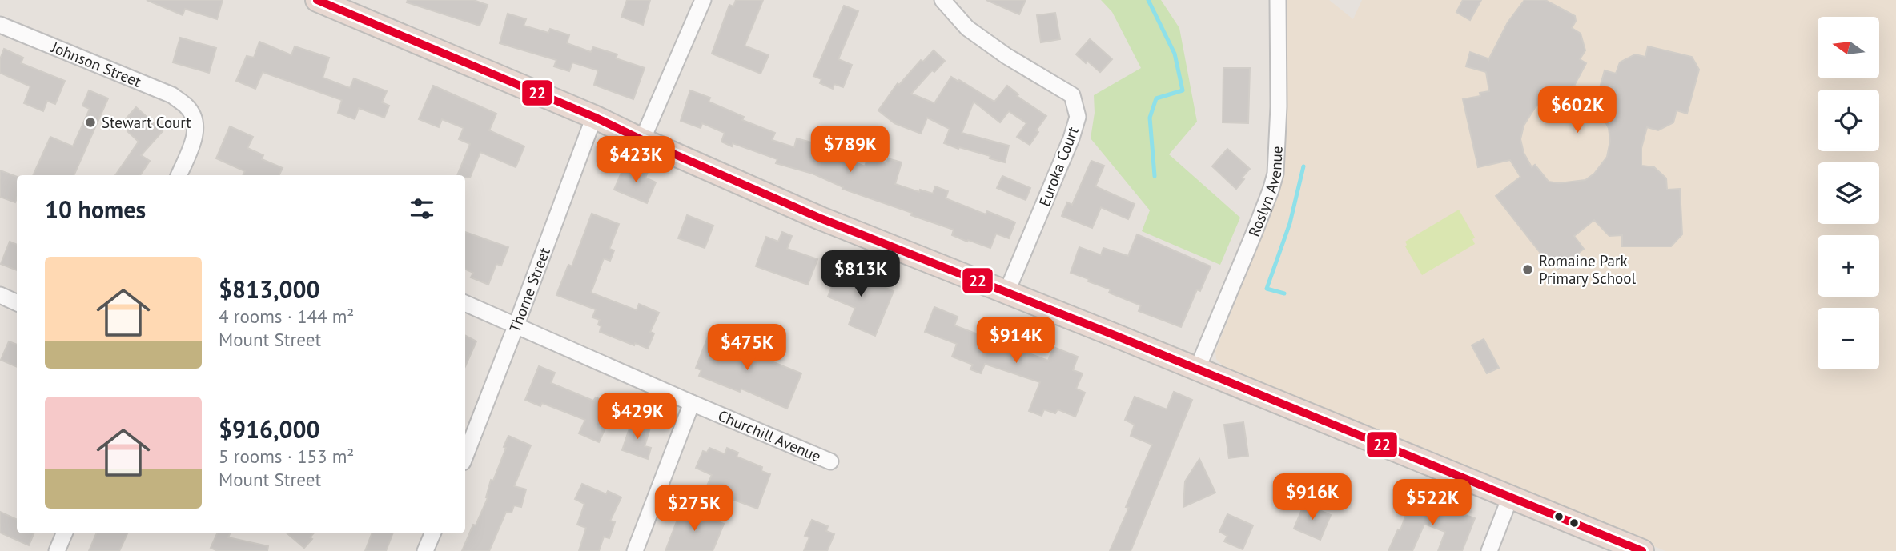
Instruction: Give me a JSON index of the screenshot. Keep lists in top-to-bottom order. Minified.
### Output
{"streets":{"street":["Johnson Street","Euroka Court","Roslyn Avenue","Thorne Street","Churchill Avenue"]},"crossings":[["Thorne Street","Churchill Avenue"]],"places":["Stewart Court","Romaine Park Primary School"],"lines":["transit line 22"],"north":"left","page":{"map_buttons":["+","−"],"price":["$602K","$789K","$423K","$813K","$914K","$475K","$429K","$916K","$522K","$275K"],"heading":"10 homes","list":[{"name":"$813,000","note":"4 rooms · 144 m² · Mount Street"},{"name":"$916,000","note":"5 rooms · 153 m² · Mount Street"}]}}
